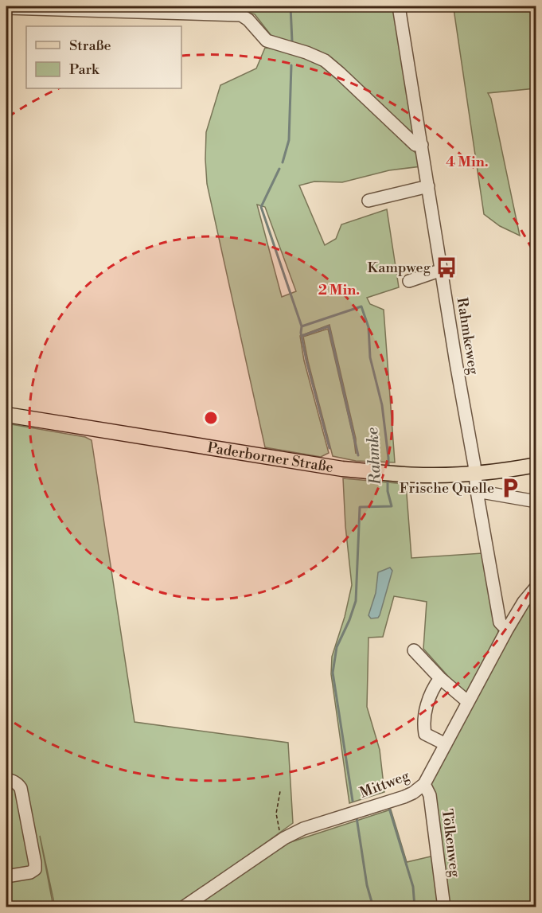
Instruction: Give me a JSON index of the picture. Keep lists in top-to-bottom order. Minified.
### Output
{"streets":{"main road":["Paderborner Straße"],"street":["Rahmkeweg","Mittweg","Tölkenweg"]},"crossings":[["Rahmkeweg","Paderborner Straße"],["Mittweg","Tölkenweg"]],"water":["Rahmke"],"places":{"bus stop":["Kampweg"],"parking":["Frische Quelle"]},"legend":["Straße","Park"],"rings":["4 Min.","2 Min."]}
